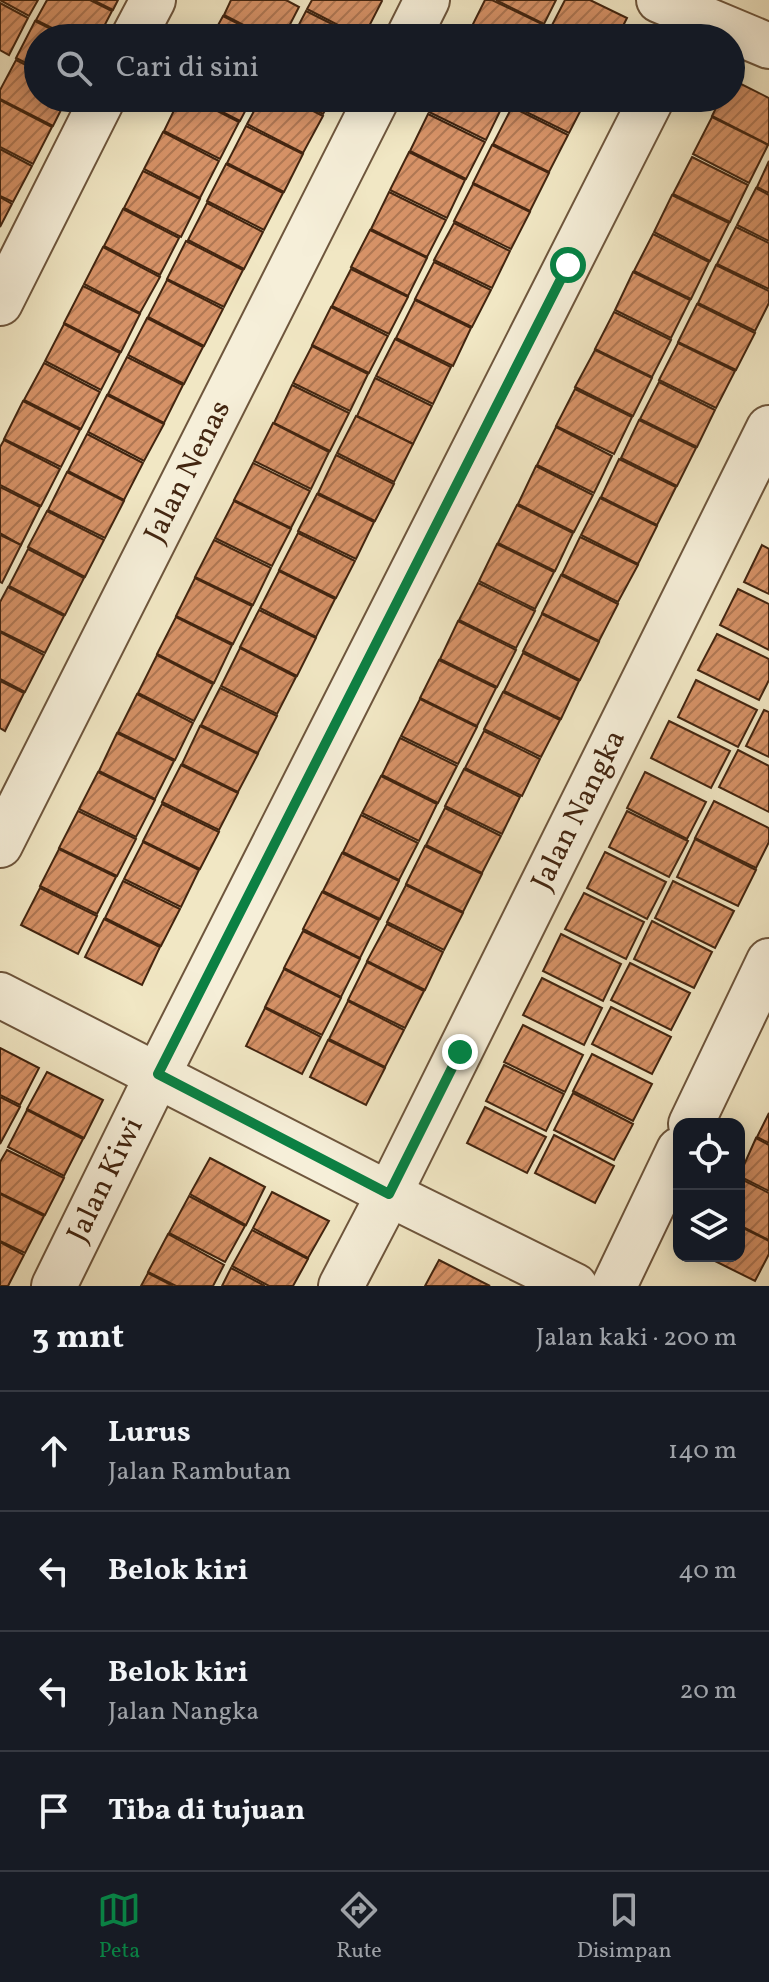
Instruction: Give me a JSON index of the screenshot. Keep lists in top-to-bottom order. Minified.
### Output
{"streets":{"street":["Jalan Nenas","Jalan Nangka","Jalan Kiwi"]},"page":{"search":"Cari di sini","heading":["3 mnt","Jalan kaki · 200 m"],"list":[["Lurus","Jalan Rambutan","140 m"],["Belok kiri","40 m"],["Belok kiri","Jalan Nangka","20 m"],"Tiba di tujuan"],"nav":["Peta","Rute","Disimpan"]}}
